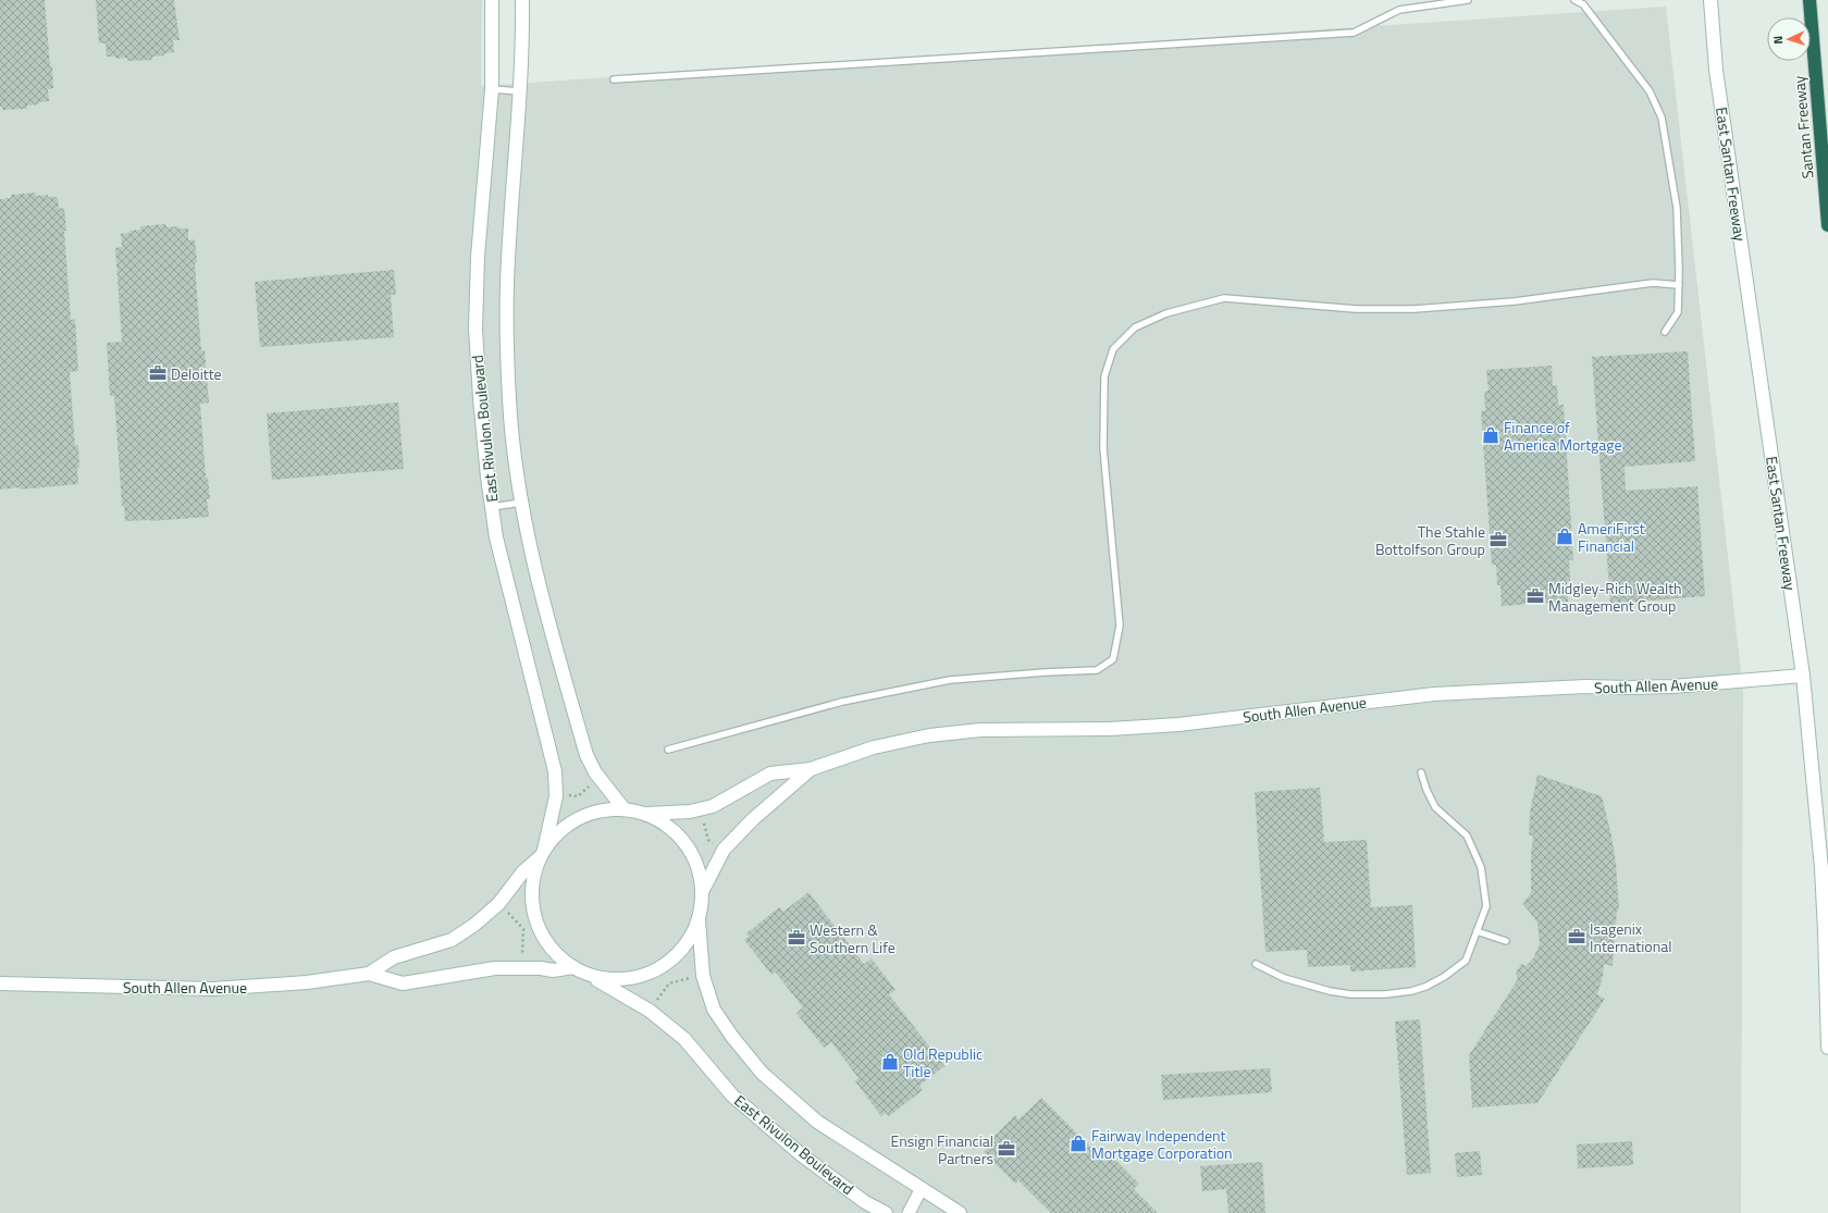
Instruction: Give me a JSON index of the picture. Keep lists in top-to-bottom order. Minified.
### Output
{"streets":{"highway":["Santan Freeway"],"street":["East Santan Freeway","East Rivulon Boulevard","South Allen Avenue"]},"crossings":[["East Santan Freeway","South Allen Avenue"],["East Rivulon Boulevard","South Allen Avenue"]],"places":{"office":["Deloitte","The Stahle Bottolfson Group","Midgley-Rich Wealth Management Group","Isagenix International","Western & Southern Life","Ensign Financial Partners"],"shop":["Finance of America Mortgage","AmeriFirst Financial","Old Republic Title","Fairway Independent Mortgage Corporation"]},"north":"left"}
